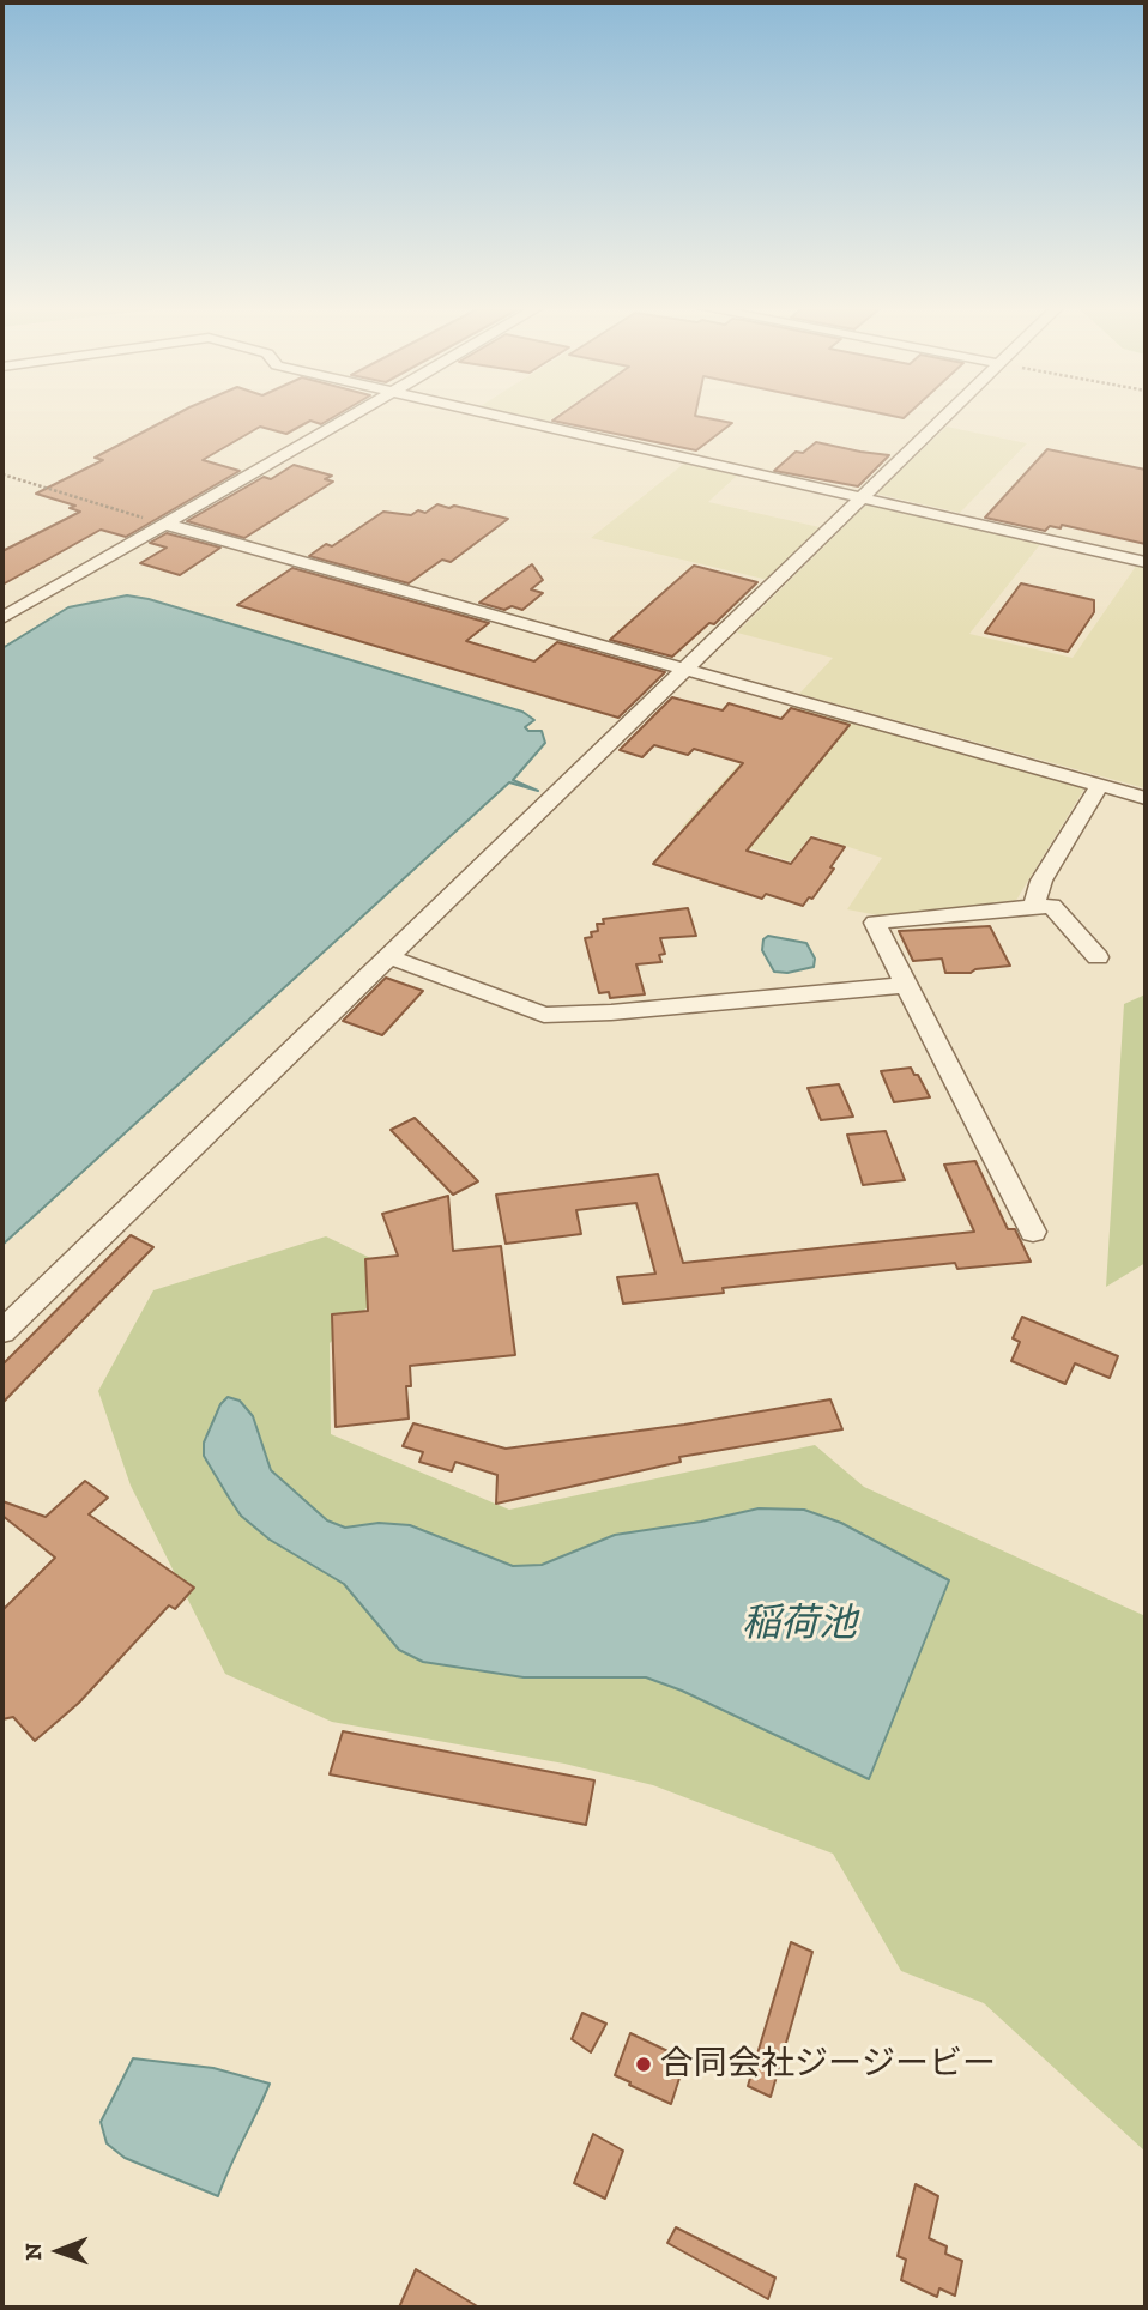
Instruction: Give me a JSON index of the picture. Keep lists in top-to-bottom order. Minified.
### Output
{"water":["稲荷池"],"places":["合同会社ジージービー"],"north":"left"}
